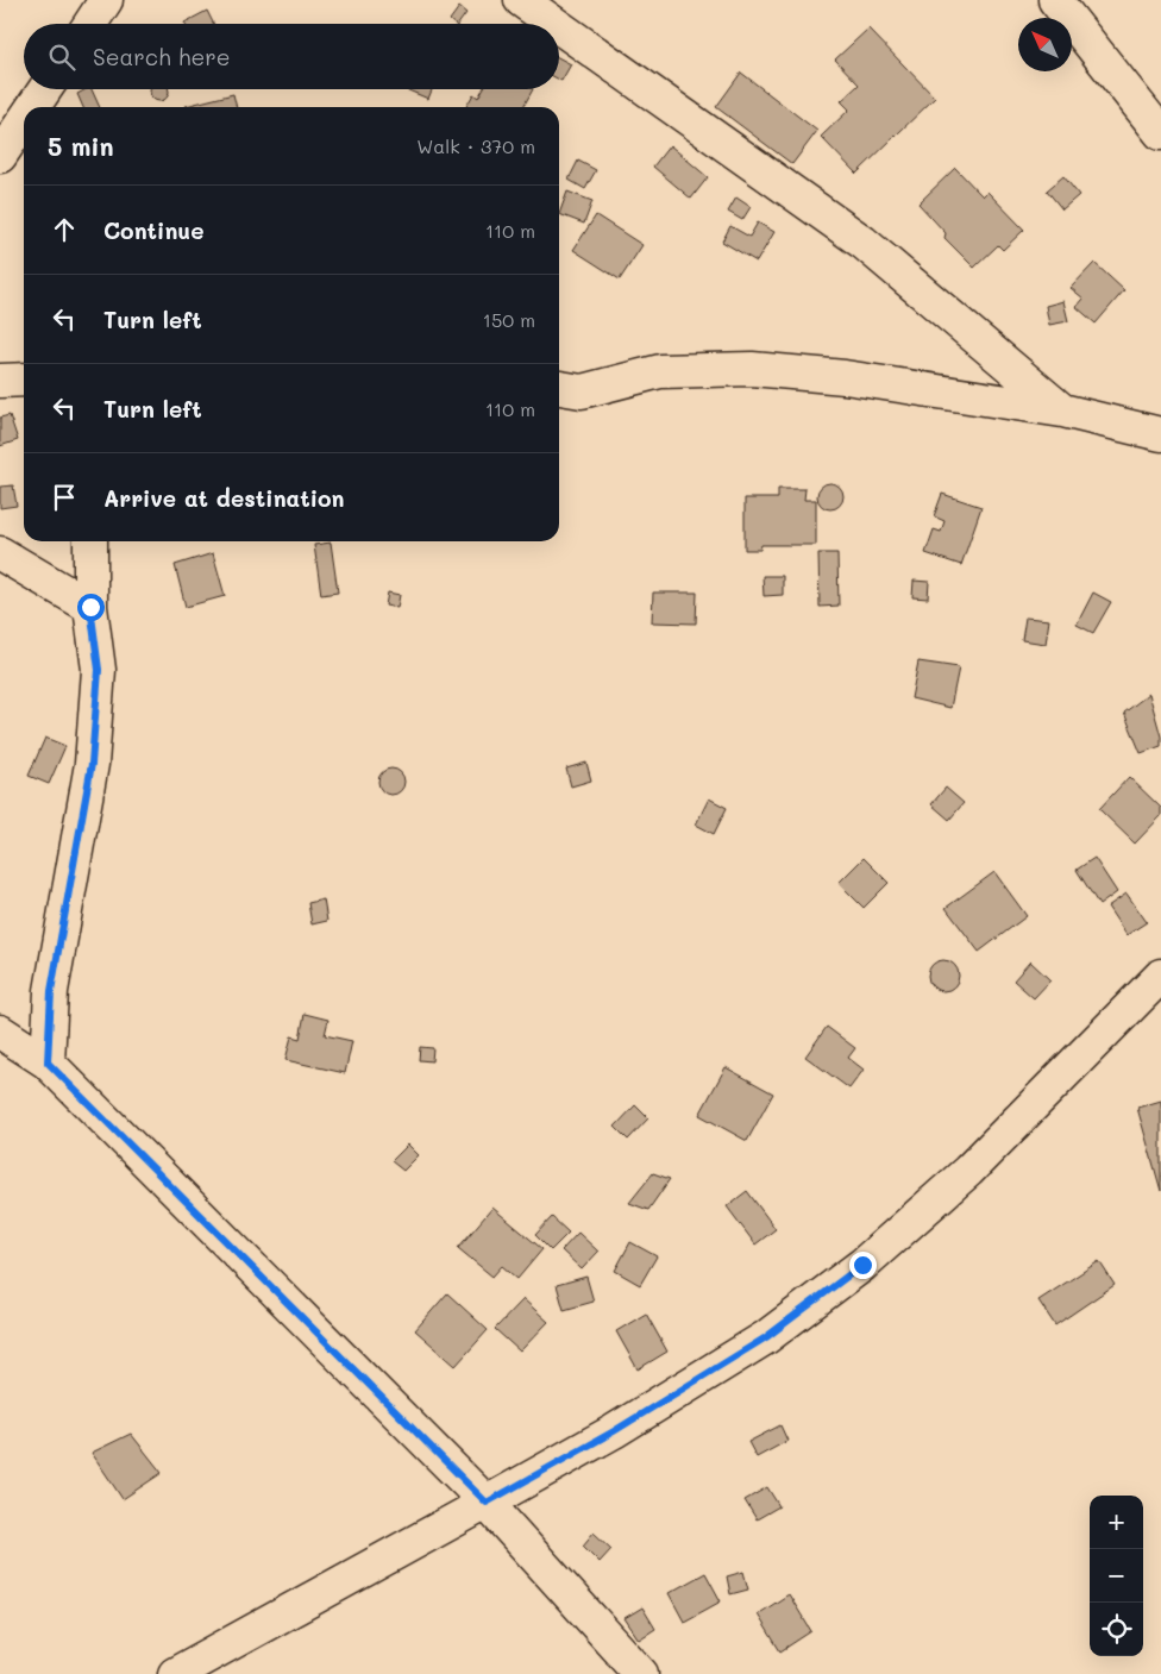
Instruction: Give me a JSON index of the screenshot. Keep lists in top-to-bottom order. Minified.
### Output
{"north":"top left","page":{"search":"Search here","heading":["5 min","Walk · 370 m"],"list":[["Continue","110 m"],["Turn left","150 m"],["Turn left","110 m"],"Arrive at destination"],"map_buttons":["+","−"]}}
